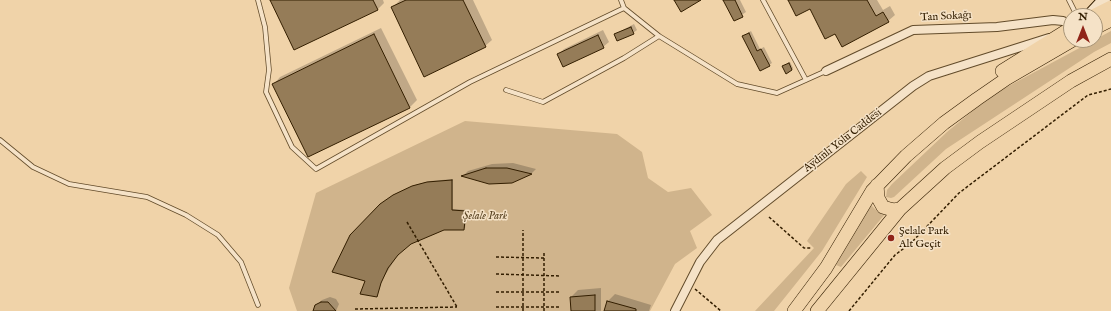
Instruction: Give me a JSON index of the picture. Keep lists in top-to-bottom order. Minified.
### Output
{"streets":{"street":["Tan Sokağı","Aydınlı Yolu Caddesi"]},"parks":["Şelale Park"],"places":["Şelale Park Alt Geçit"],"north":"top"}
